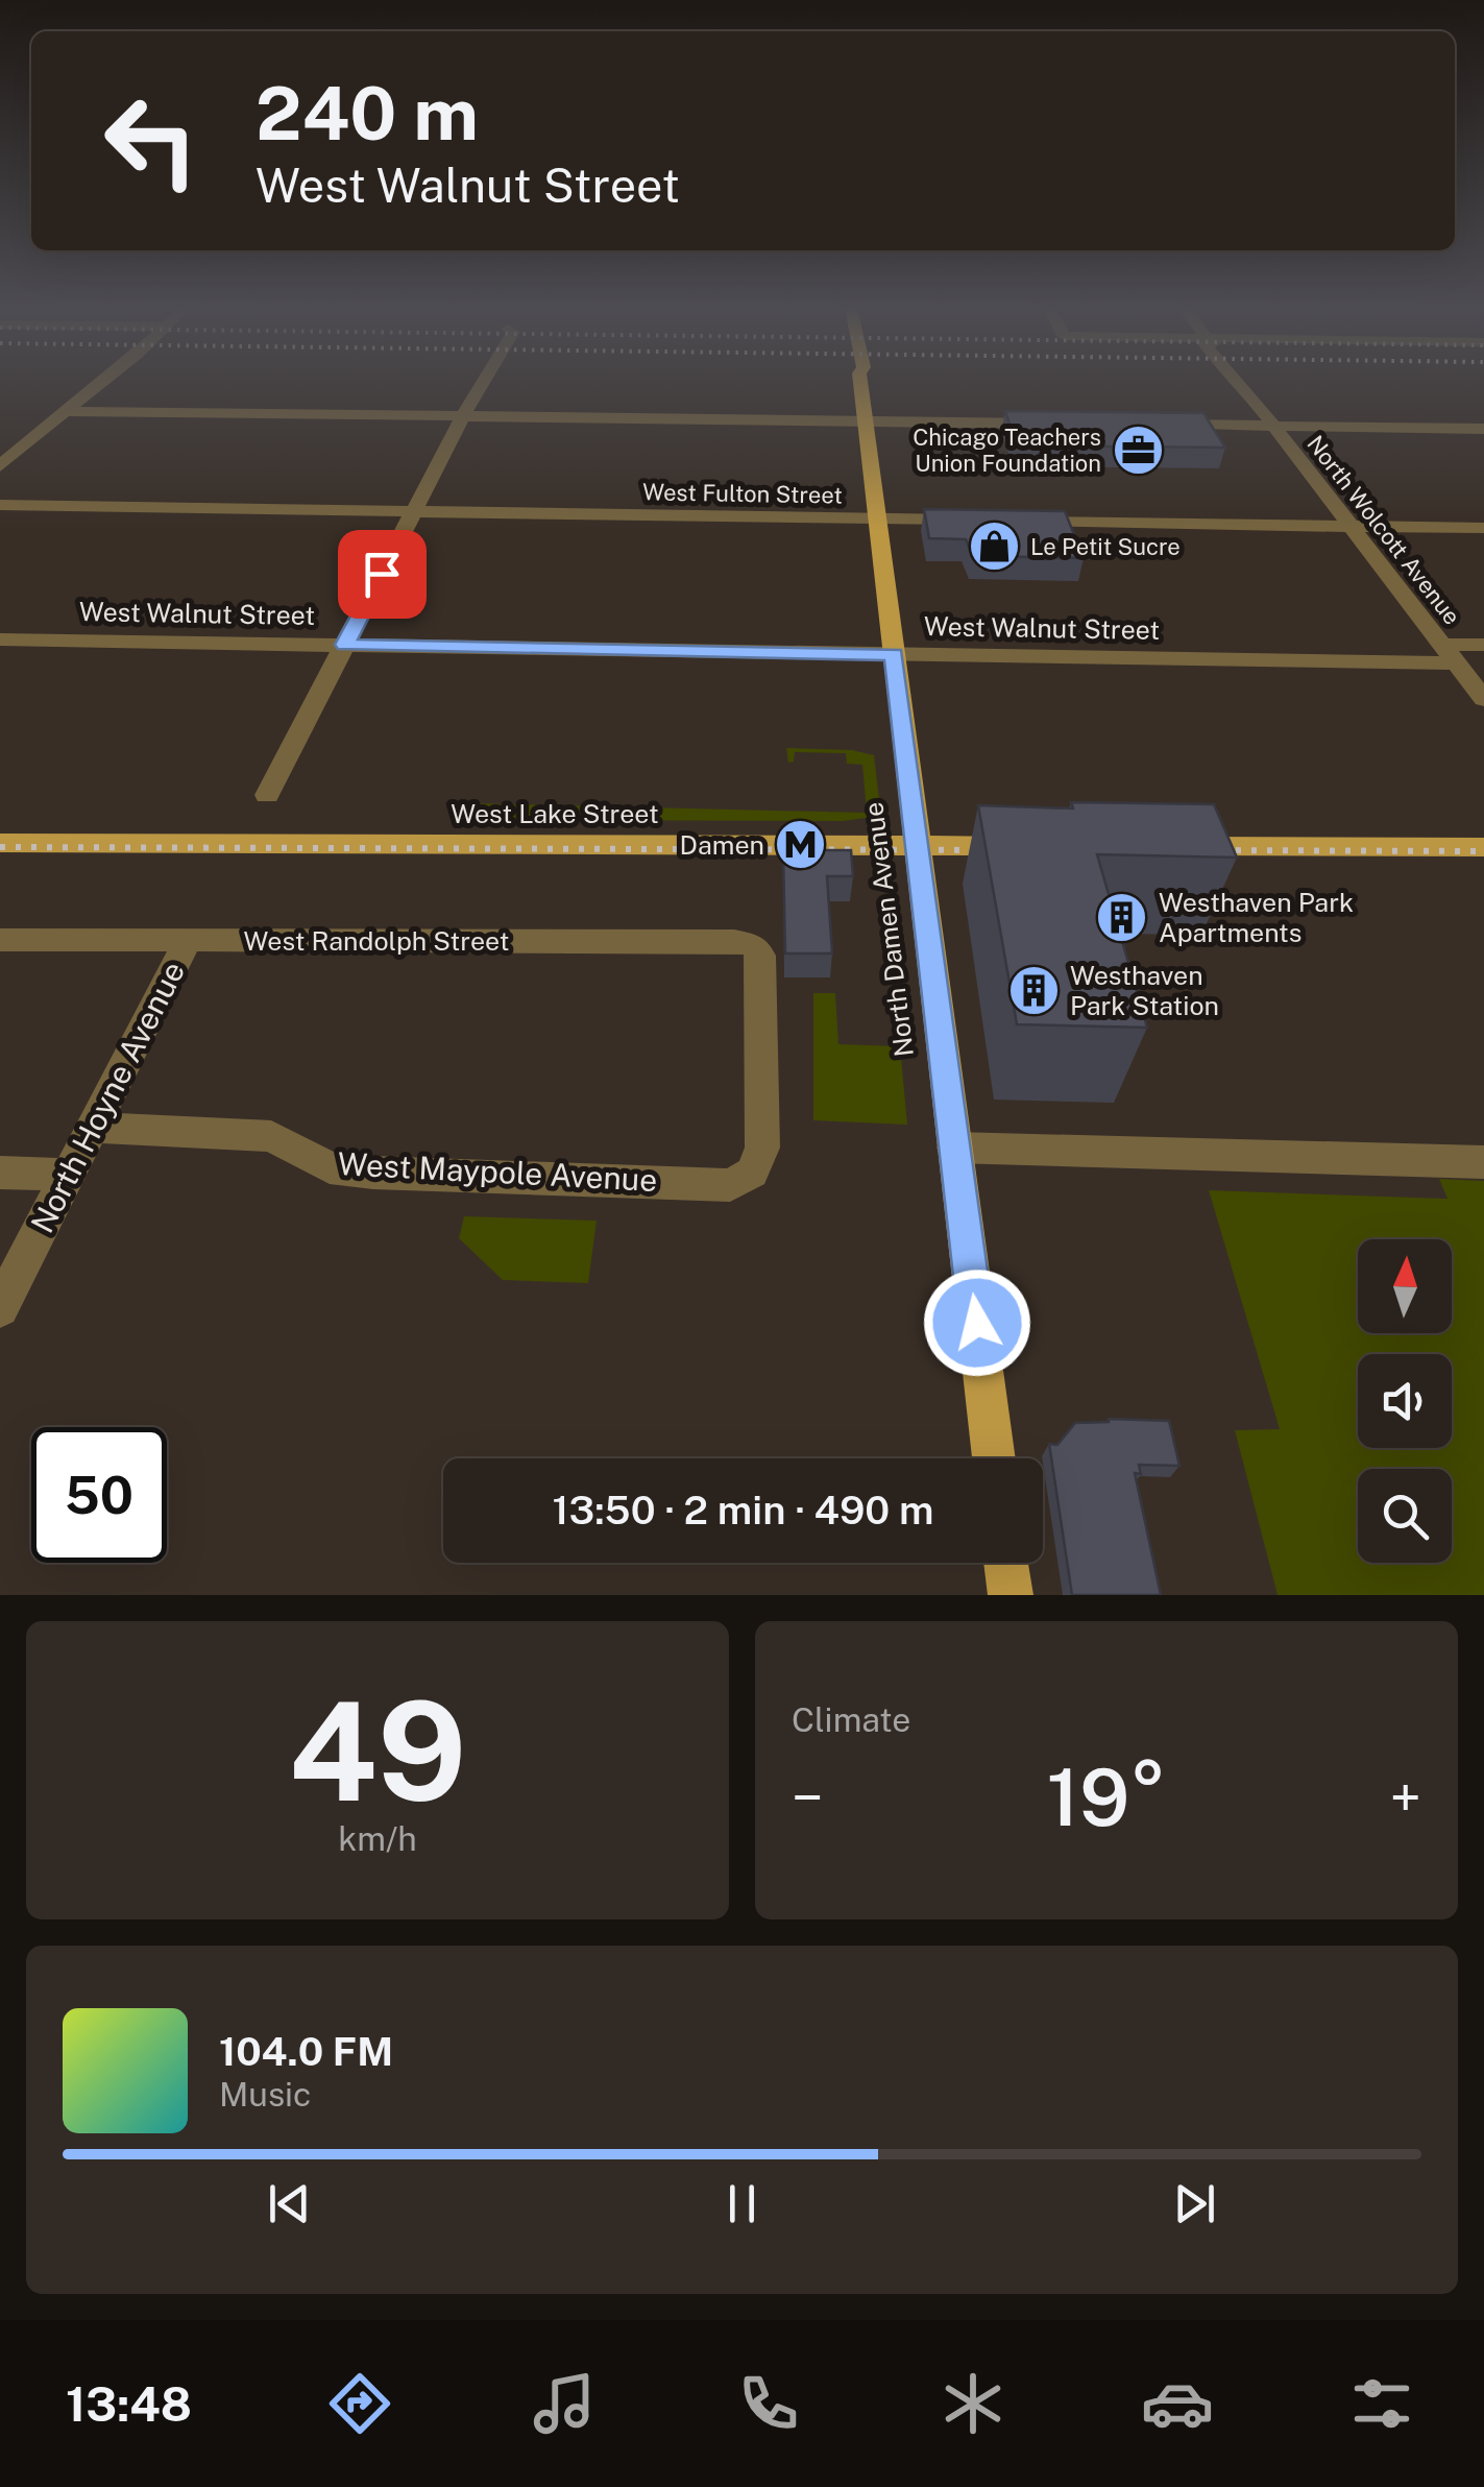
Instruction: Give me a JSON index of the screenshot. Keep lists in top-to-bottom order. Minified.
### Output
{"streets":{"main road":["West Lake Street","North Damen Avenue"],"street":["West Fulton Street","North Wolcott Avenue","West Walnut Street","West Randolph Street","North Hoyne Avenue","West Maypole Avenue"]},"crossings":[["West Fulton Street","North Damen Avenue"],["North Wolcott Avenue","West Walnut Street"],["West Walnut Street","North Damen Avenue"],["West Lake Street","North Damen Avenue"],["West Randolph Street","North Hoyne Avenue"],["West Randolph Street","West Maypole Avenue"],["North Hoyne Avenue","West Maypole Avenue"]],"places":{"office":["Chicago Teachers Union Foundation"],"shop":["Le Petit Sucre"],"metro station":["Damen"],"building":["Westhaven Park Apartments","Westhaven Park Station"]},"north":"top","page":{"turn":["240 m","West Walnut Street"],"limit":"50","trip":"13:50 · 2 min · 490 m","tile":[["49","km/h"],"Climate"],"heat":["−","19°","+"],"song":["104.0 FM","Music"],"tabs":"13:48"}}
